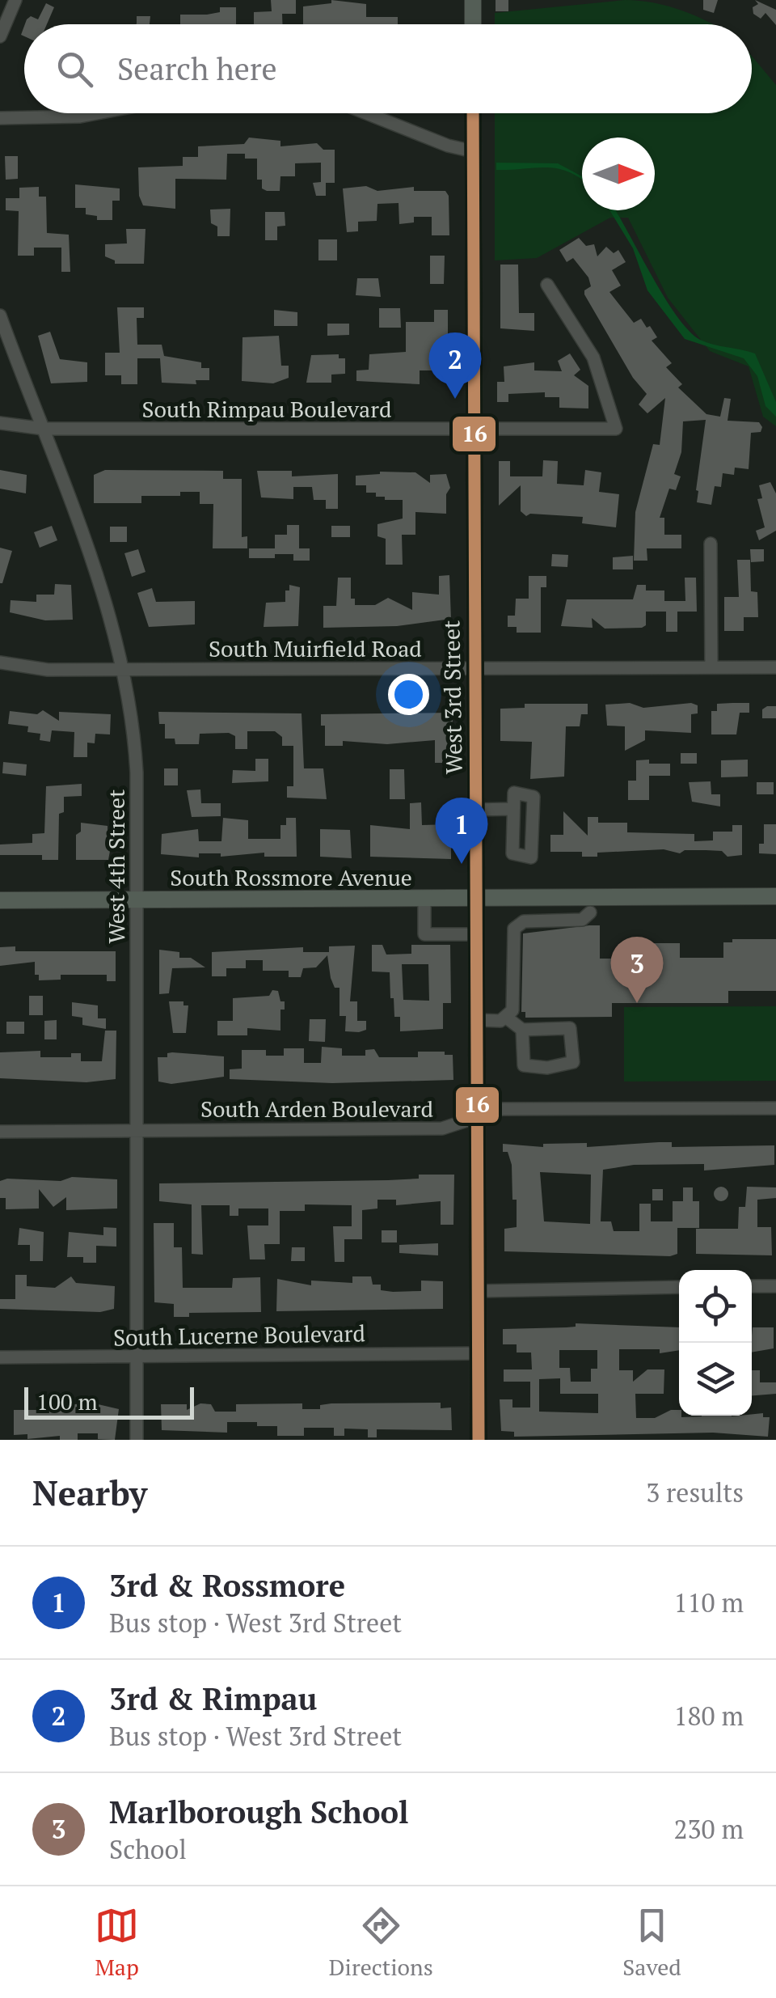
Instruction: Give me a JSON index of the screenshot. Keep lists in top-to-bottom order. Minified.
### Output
{"streets":{"main road":["West 3rd Street","South Rossmore Avenue"],"street":["South Rimpau Boulevard","South Muirfield Road","West 4th Street","South Arden Boulevard","South Lucerne Boulevard"]},"crossings":[["South Rimpau Boulevard","West 3rd Street"],["South Rimpau Boulevard","West 4th Street"],["South Muirfield Road","West 3rd Street"],["South Muirfield Road","West 4th Street"],["West 3rd Street","South Rossmore Avenue"],["West 3rd Street","South Arden Boulevard"],["West 3rd Street","South Lucerne Boulevard"],["West 4th Street","South Rossmore Avenue"],["West 4th Street","South Arden Boulevard"],["West 4th Street","South Lucerne Boulevard"]],"lines":["transit line 16"],"scale_bar":"100 m","north":"right","page":{"search":"Search here","pins":["2","1","3"],"scale":"100 m","heading":["Nearby","3 results"],"list":[{"mark":"1","name":"3rd & Rossmore","note":"Bus stop · West 3rd Street","value":"110 m"},{"mark":"2","name":"3rd & Rimpau","note":"Bus stop · West 3rd Street","value":"180 m"},{"mark":"3","name":"Marlborough School","note":"School","value":"230 m"}],"nav":["Map","Directions","Saved"]}}
